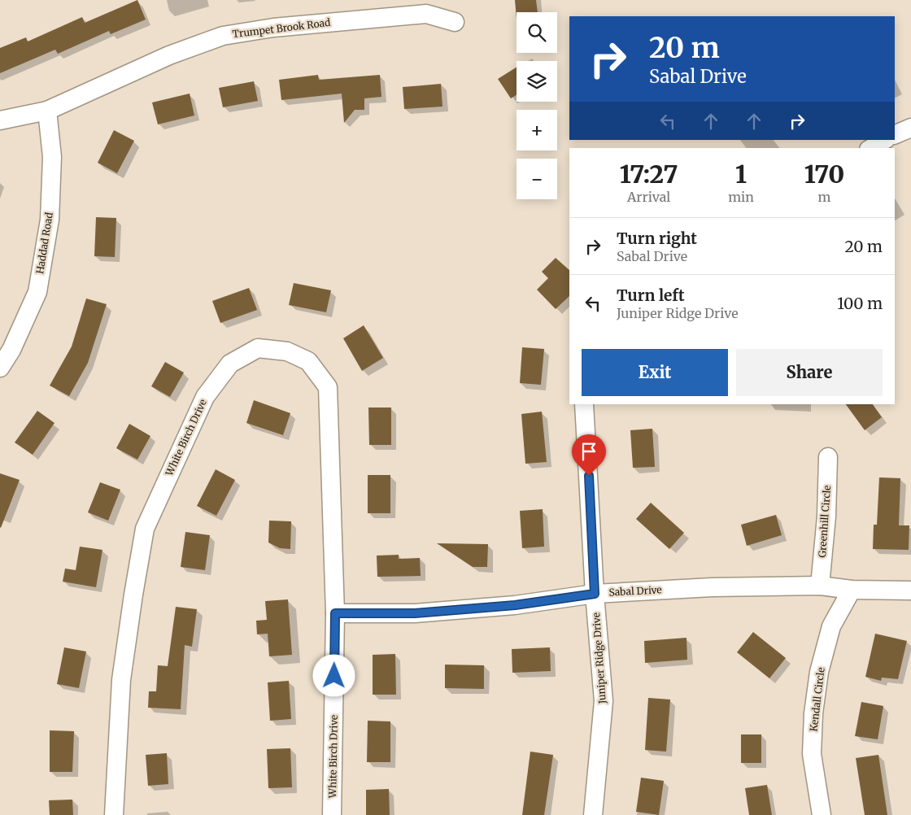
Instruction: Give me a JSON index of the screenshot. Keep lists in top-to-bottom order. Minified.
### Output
{"streets":{"street":["Trumpet Brook Road","Haddad Road","White Birch Drive","Greenhill Circle","Sabal Drive","Juniper Ridge Drive","Kendall Circle"]},"crossings":[["Trumpet Brook Road","Haddad Road"],["White Birch Drive","Sabal Drive"],["Greenhill Circle","Sabal Drive"],["Sabal Drive","Juniper Ridge Drive"],["Sabal Drive","Kendall Circle"]],"page":{"map_buttons":["+","−"],"turn":["20 m","Sabal Drive"],"eta":["17:27","Arrival","1","min","170","m"],"list":[{"name":"Turn right","note":"Sabal Drive","value":"20 m"},{"name":"Turn left","note":"Juniper Ridge Drive","value":"100 m"}],"buttons":["Exit","Share"]}}
